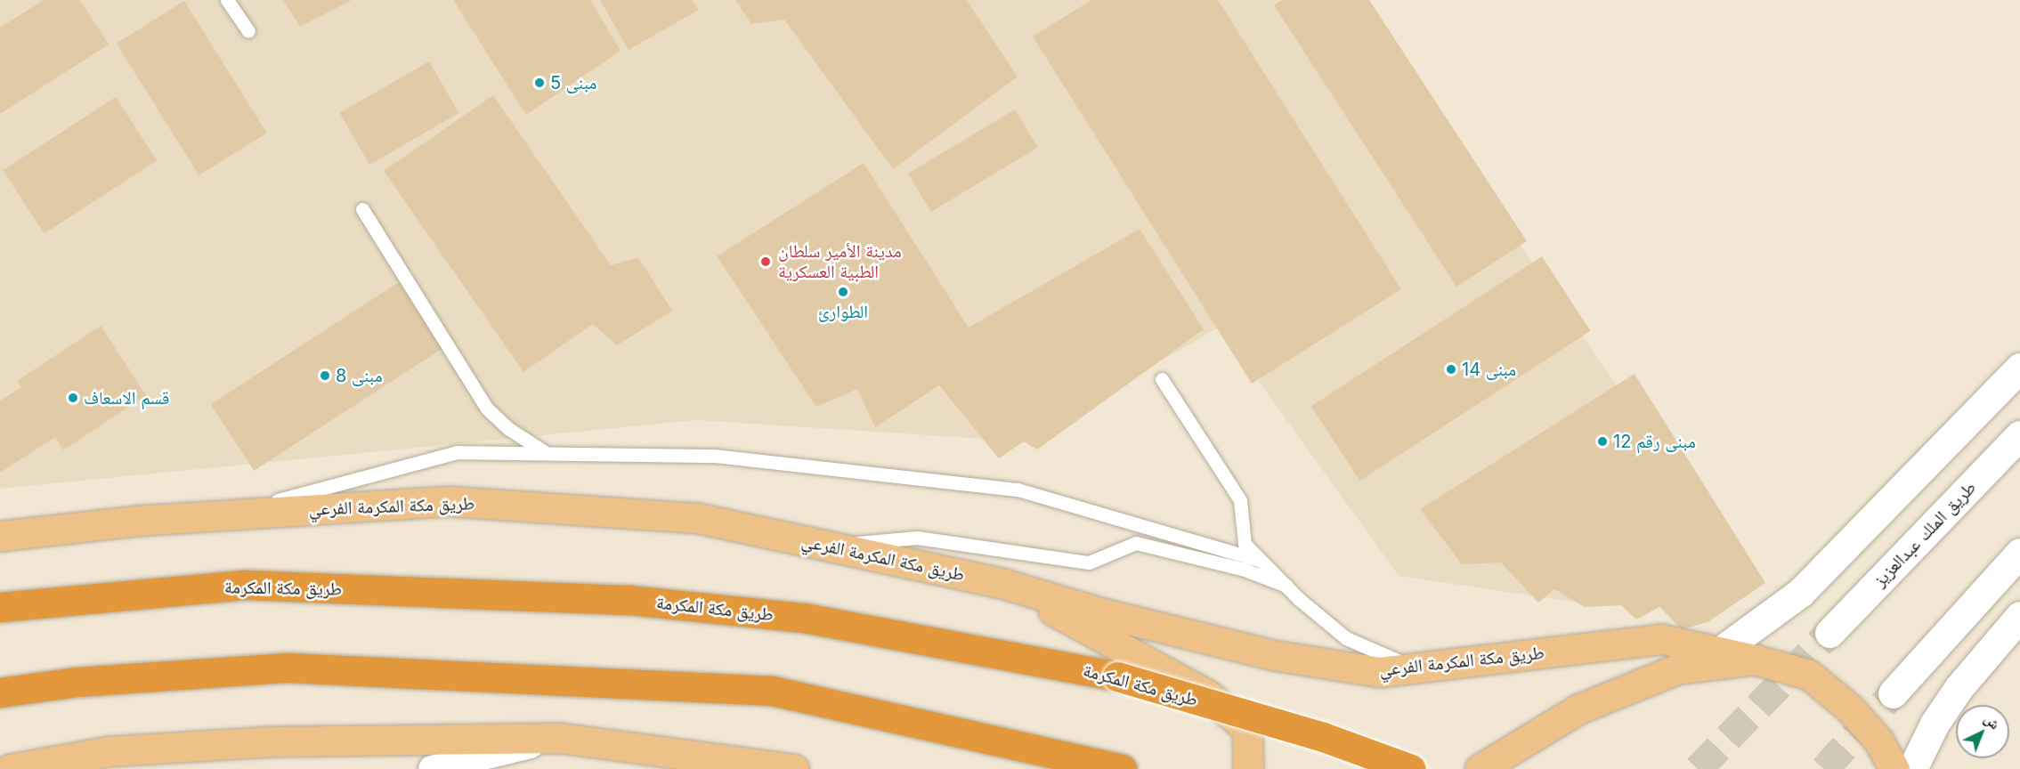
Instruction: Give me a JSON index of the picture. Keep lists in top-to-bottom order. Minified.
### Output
{"streets":{"highway":["طريق مكة المكرمة"],"main road":["طريق مكة المكرمة الفرعي","طريق الملك عبدالعزيز"]},"places":["مبنى 5","مدينة الأمير سلطان الطبية العسكرية","الطوارئ","مبنى 14","مبنى 8","قسم الاسعاف","مبنى رقم 12"],"north":"top right"}
